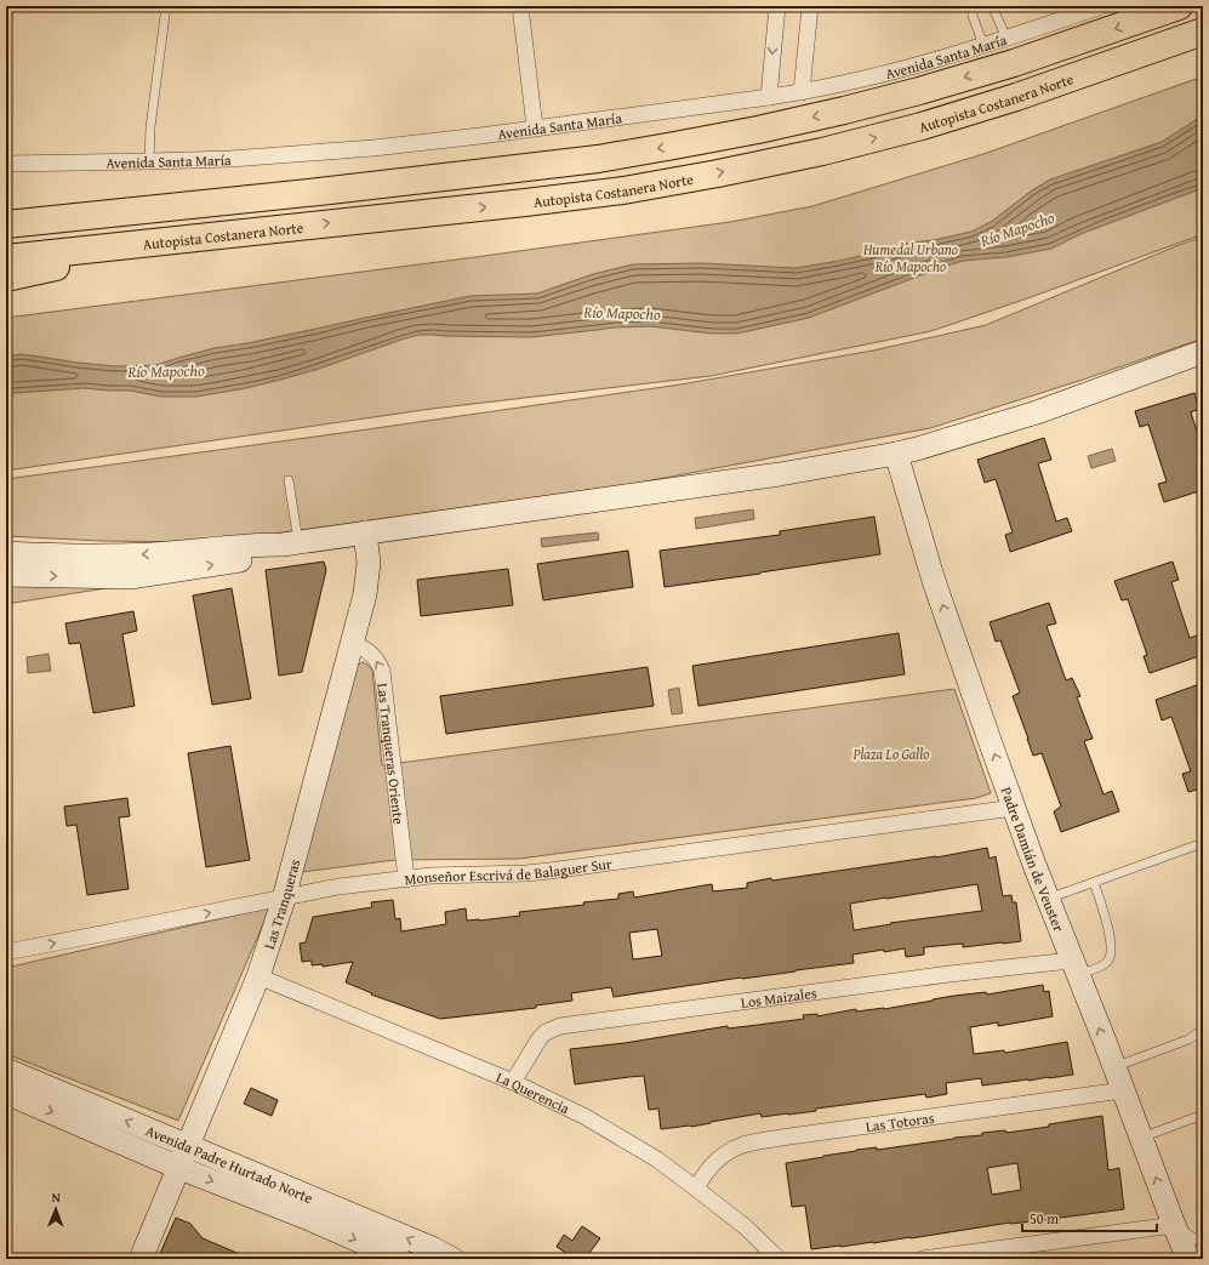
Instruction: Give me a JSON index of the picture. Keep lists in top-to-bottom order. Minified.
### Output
{"streets":{"highway":["Autopista Costanera Norte"],"street":["Avenida Santa María","Las Tranqueras Oriente","Padre Damián de Veuster","Monseñor Escrivá de Balaguer Sur","Las Tranqueras","Los Maizales","La Querencia","Las Totoras","Avenida Padre Hurtado Norte"]},"crossings":[["Las Tranqueras Oriente","Monseñor Escrivá de Balaguer Sur"],["Las Tranqueras Oriente","Las Tranqueras"],["Padre Damián de Veuster","Monseñor Escrivá de Balaguer Sur"],["Padre Damián de Veuster","Los Maizales"],["Padre Damián de Veuster","Las Totoras"],["Monseñor Escrivá de Balaguer Sur","Las Tranqueras"],["Las Tranqueras","La Querencia"],["Las Tranqueras","Avenida Padre Hurtado Norte"],["Los Maizales","La Querencia"],["La Querencia","Las Totoras"]],"one_way":["Las Tranqueras Oriente","Padre Damián de Veuster"],"water":["Río Mapocho"],"parks":["Humedal Urbano Río Mapocho","Plaza Lo Gallo"],"scale_bar":"50 m","north":"top"}
